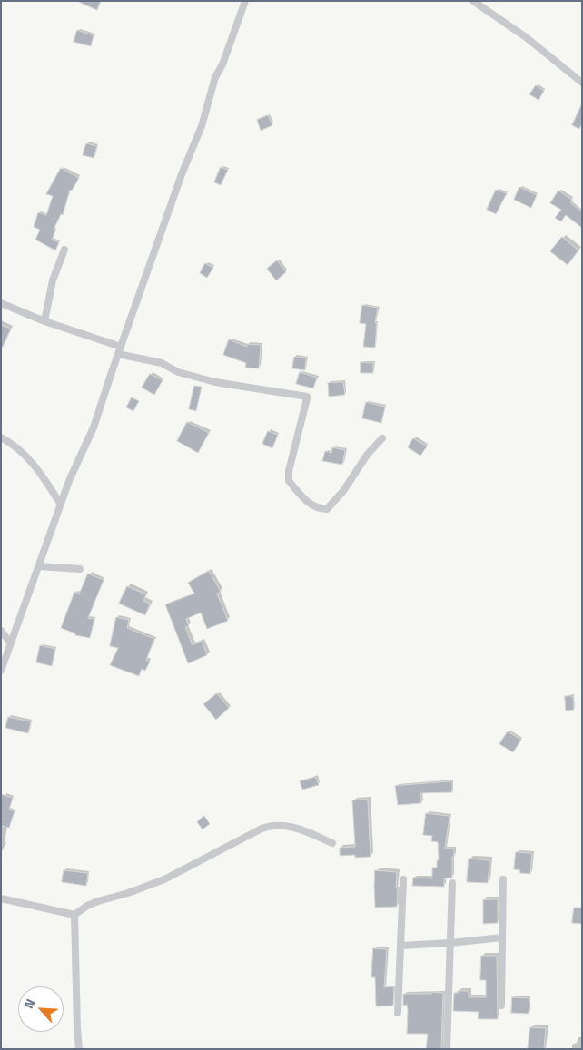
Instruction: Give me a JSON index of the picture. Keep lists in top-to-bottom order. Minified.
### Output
{"north":"top left"}
